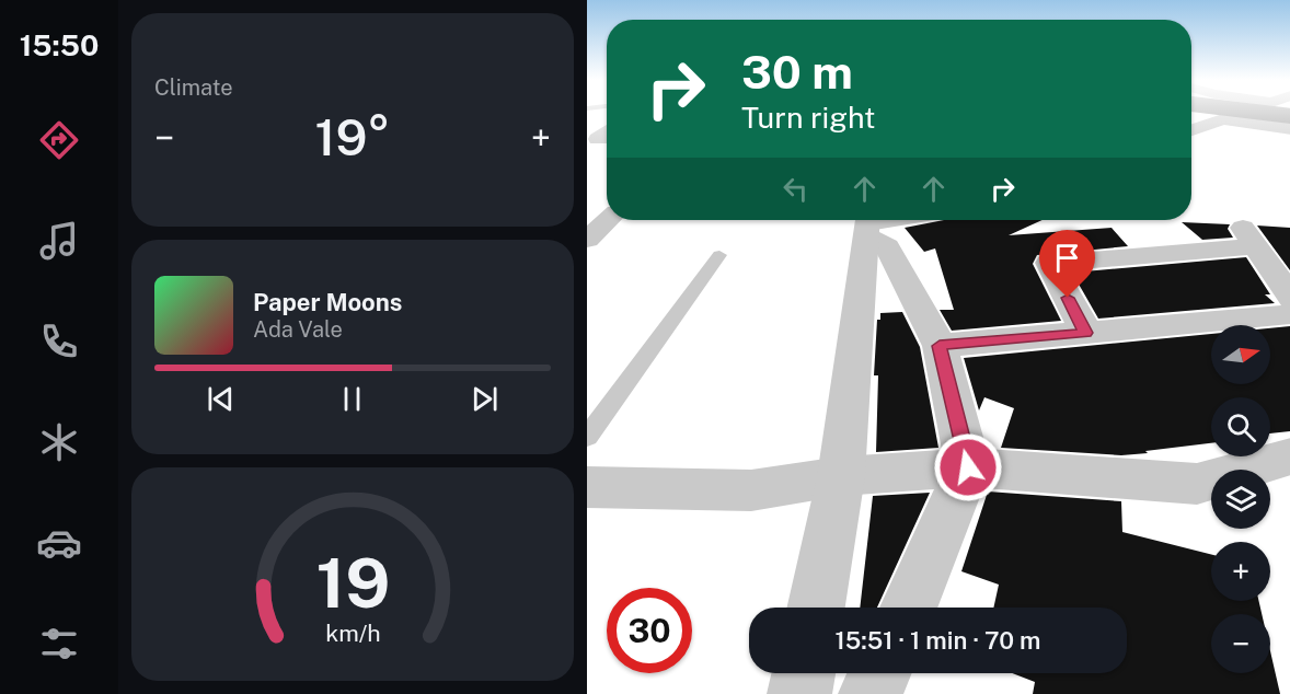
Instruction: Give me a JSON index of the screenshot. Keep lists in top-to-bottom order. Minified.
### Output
{"north":"right","page":{"tabs":"15:50","tile":"Climate","turn":["30 m","Turn right"],"heat":["−","19°","+"],"song":["Paper Moons","Ada Vale"],"map_buttons":["+","−"],"limit":"30","trip":"15:51 · 1 min · 70 m","gauge":["19","km/h"]}}
